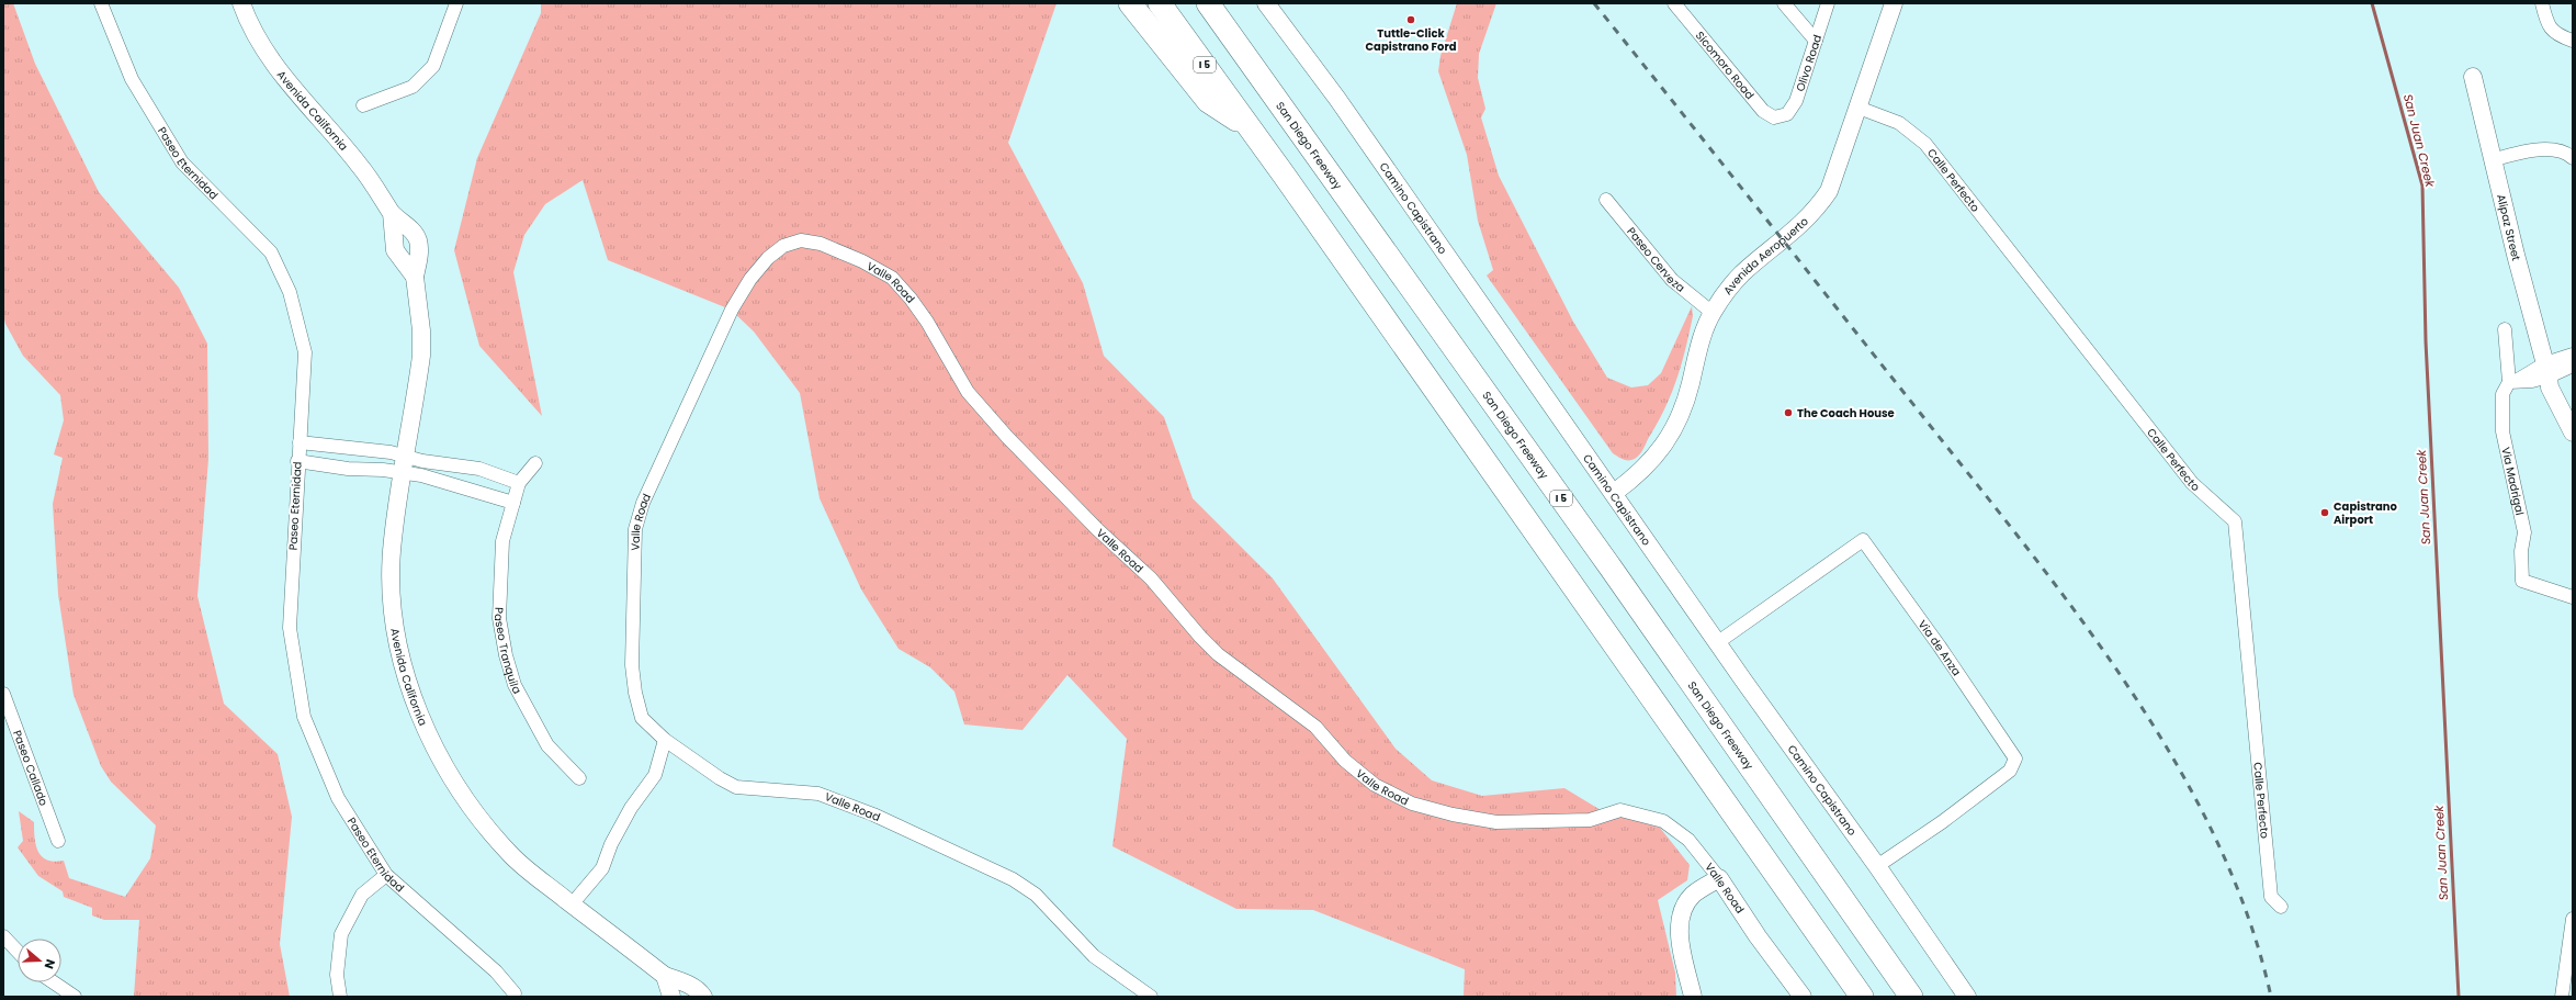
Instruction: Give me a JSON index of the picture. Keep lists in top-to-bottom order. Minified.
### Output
{"streets":{"highway":["I 5","San Diego Freeway"],"street":["Olivo Road","Sicomoro Road","Avenida California","Paseo Eternidad","Calle Perfecto","Camino Capistrano","Alipaz Street","Avenida Aeropuerto","Paseo Cerveza","Valle Road","Via Madrigal","Via de Anza","Paseo Tranquila","Paseo Callado"]},"crossings":[["Olivo Road","Sicomoro Road"],["Calle Perfecto","Avenida Aeropuerto"],["Camino Capistrano","Avenida Aeropuerto"],["Camino Capistrano","Via de Anza"],["Avenida Aeropuerto","Paseo Cerveza"]],"water":["San Juan Creek"],"places":["Tuttle-Click Capistrano Ford","The Coach House","Capistrano Airport"],"north":"right"}
